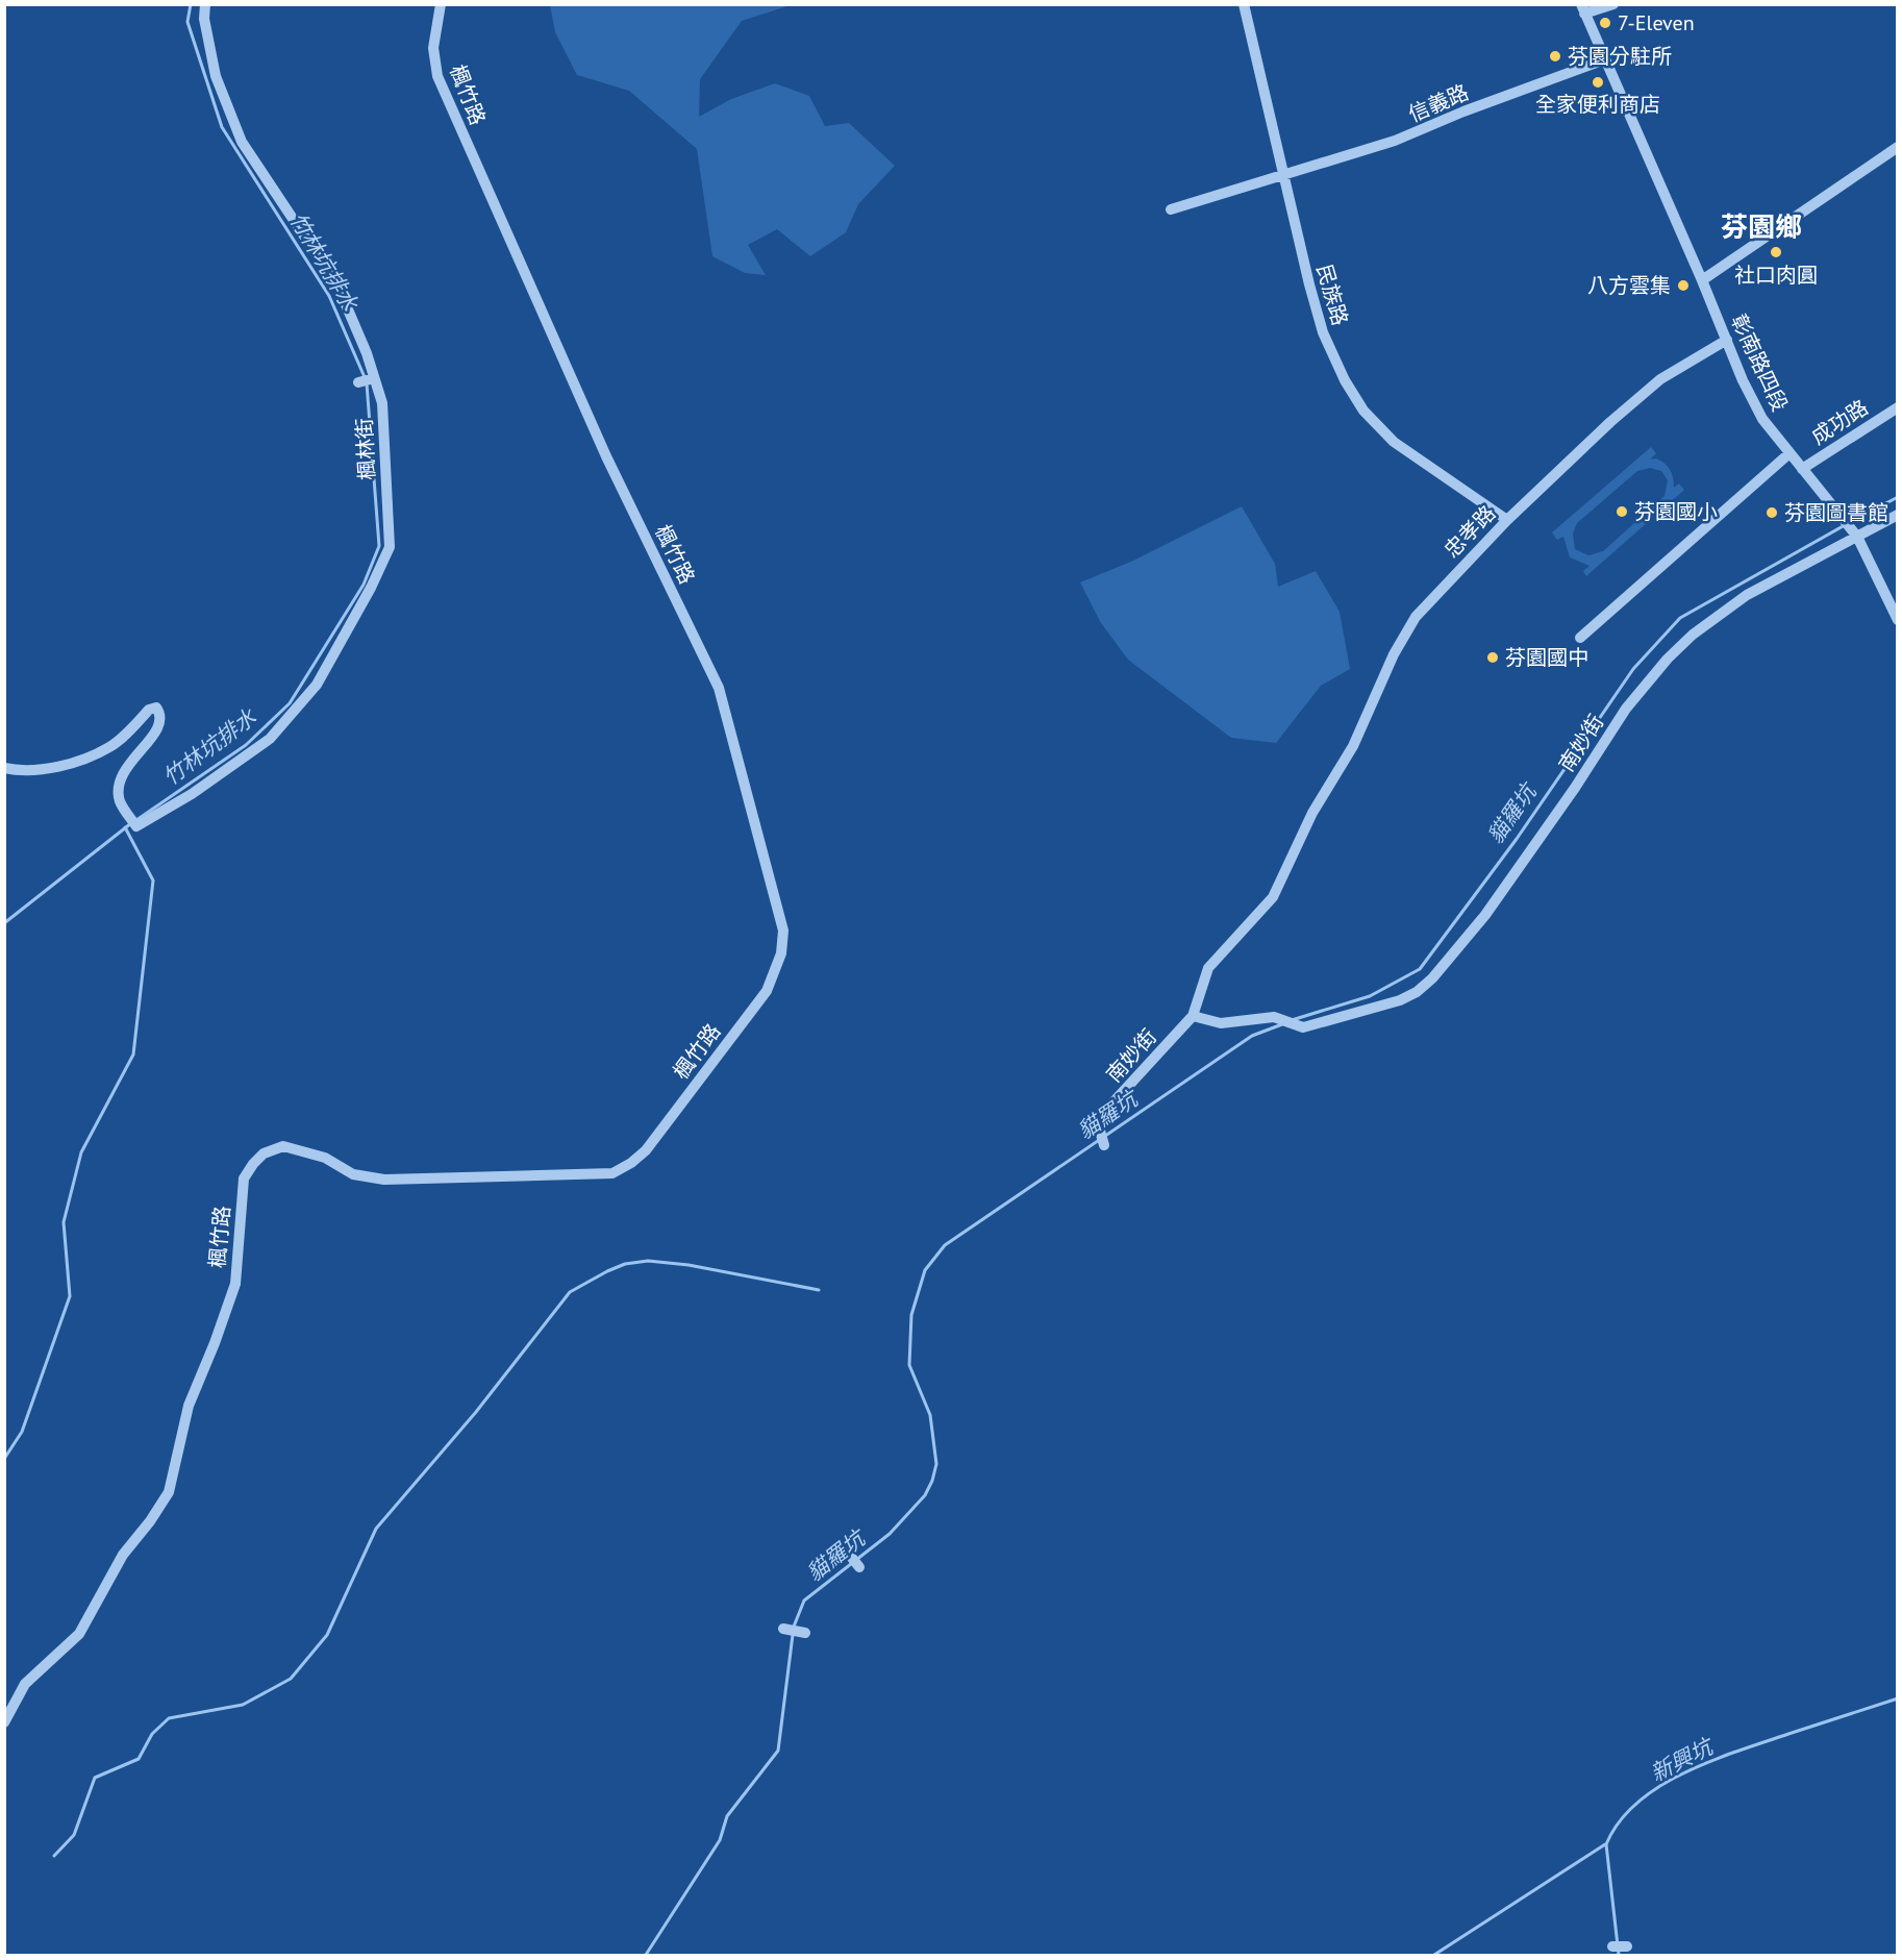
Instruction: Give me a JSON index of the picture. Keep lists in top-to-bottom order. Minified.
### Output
{"streets":{"street":["楓竹路","信義路","民族路","彰南路四段","成功路","楓林街","忠孝路","南妙街"]},"crossings":[["信義路","民族路"],["信義路","彰南路四段"],["民族路","忠孝路"],["彰南路四段","成功路"],["彰南路四段","忠孝路"],["彰南路四段","南妙街"],["忠孝路","南妙街"]],"districts":["芬園鄉"],"water":["竹林坑排水","貓羅坑","新興坑"],"places":["7-Eleven","芬園分駐所","全家便利商店","社口肉圓","八方雲集","芬園國小","芬園圖書館","芬園國中"]}
